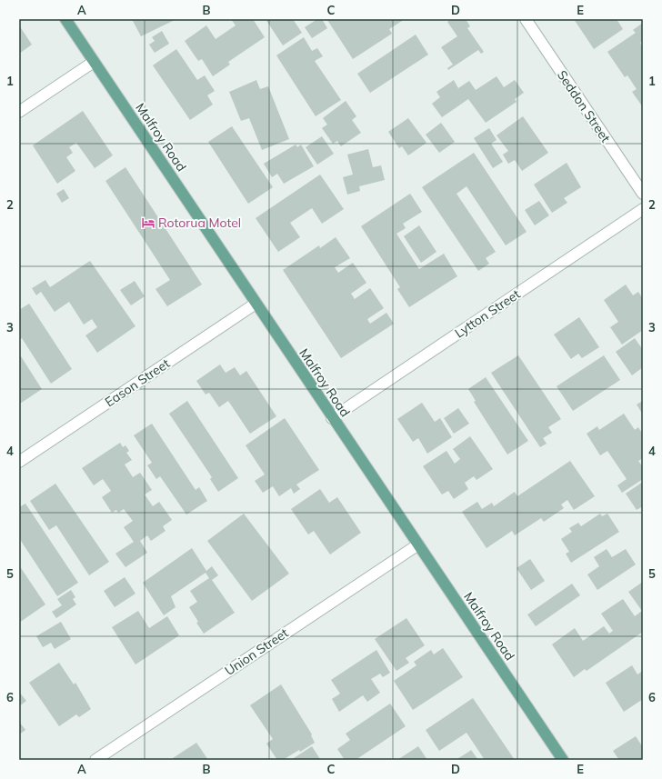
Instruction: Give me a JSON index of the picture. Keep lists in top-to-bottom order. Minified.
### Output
{"streets":{"main road":["Malfroy Road"],"street":["Seddon Street","Lytton Street","Eason Street","Union Street"]},"crossings":[["Malfroy Road","Lytton Street"],["Malfroy Road","Eason Street"],["Malfroy Road","Union Street"]],"places":{"hotel":["Rotorua Motel"]},"grid":{"columns":["A","B","C","D","E"],"rows":["1","2","3","4","5","6"]}}
